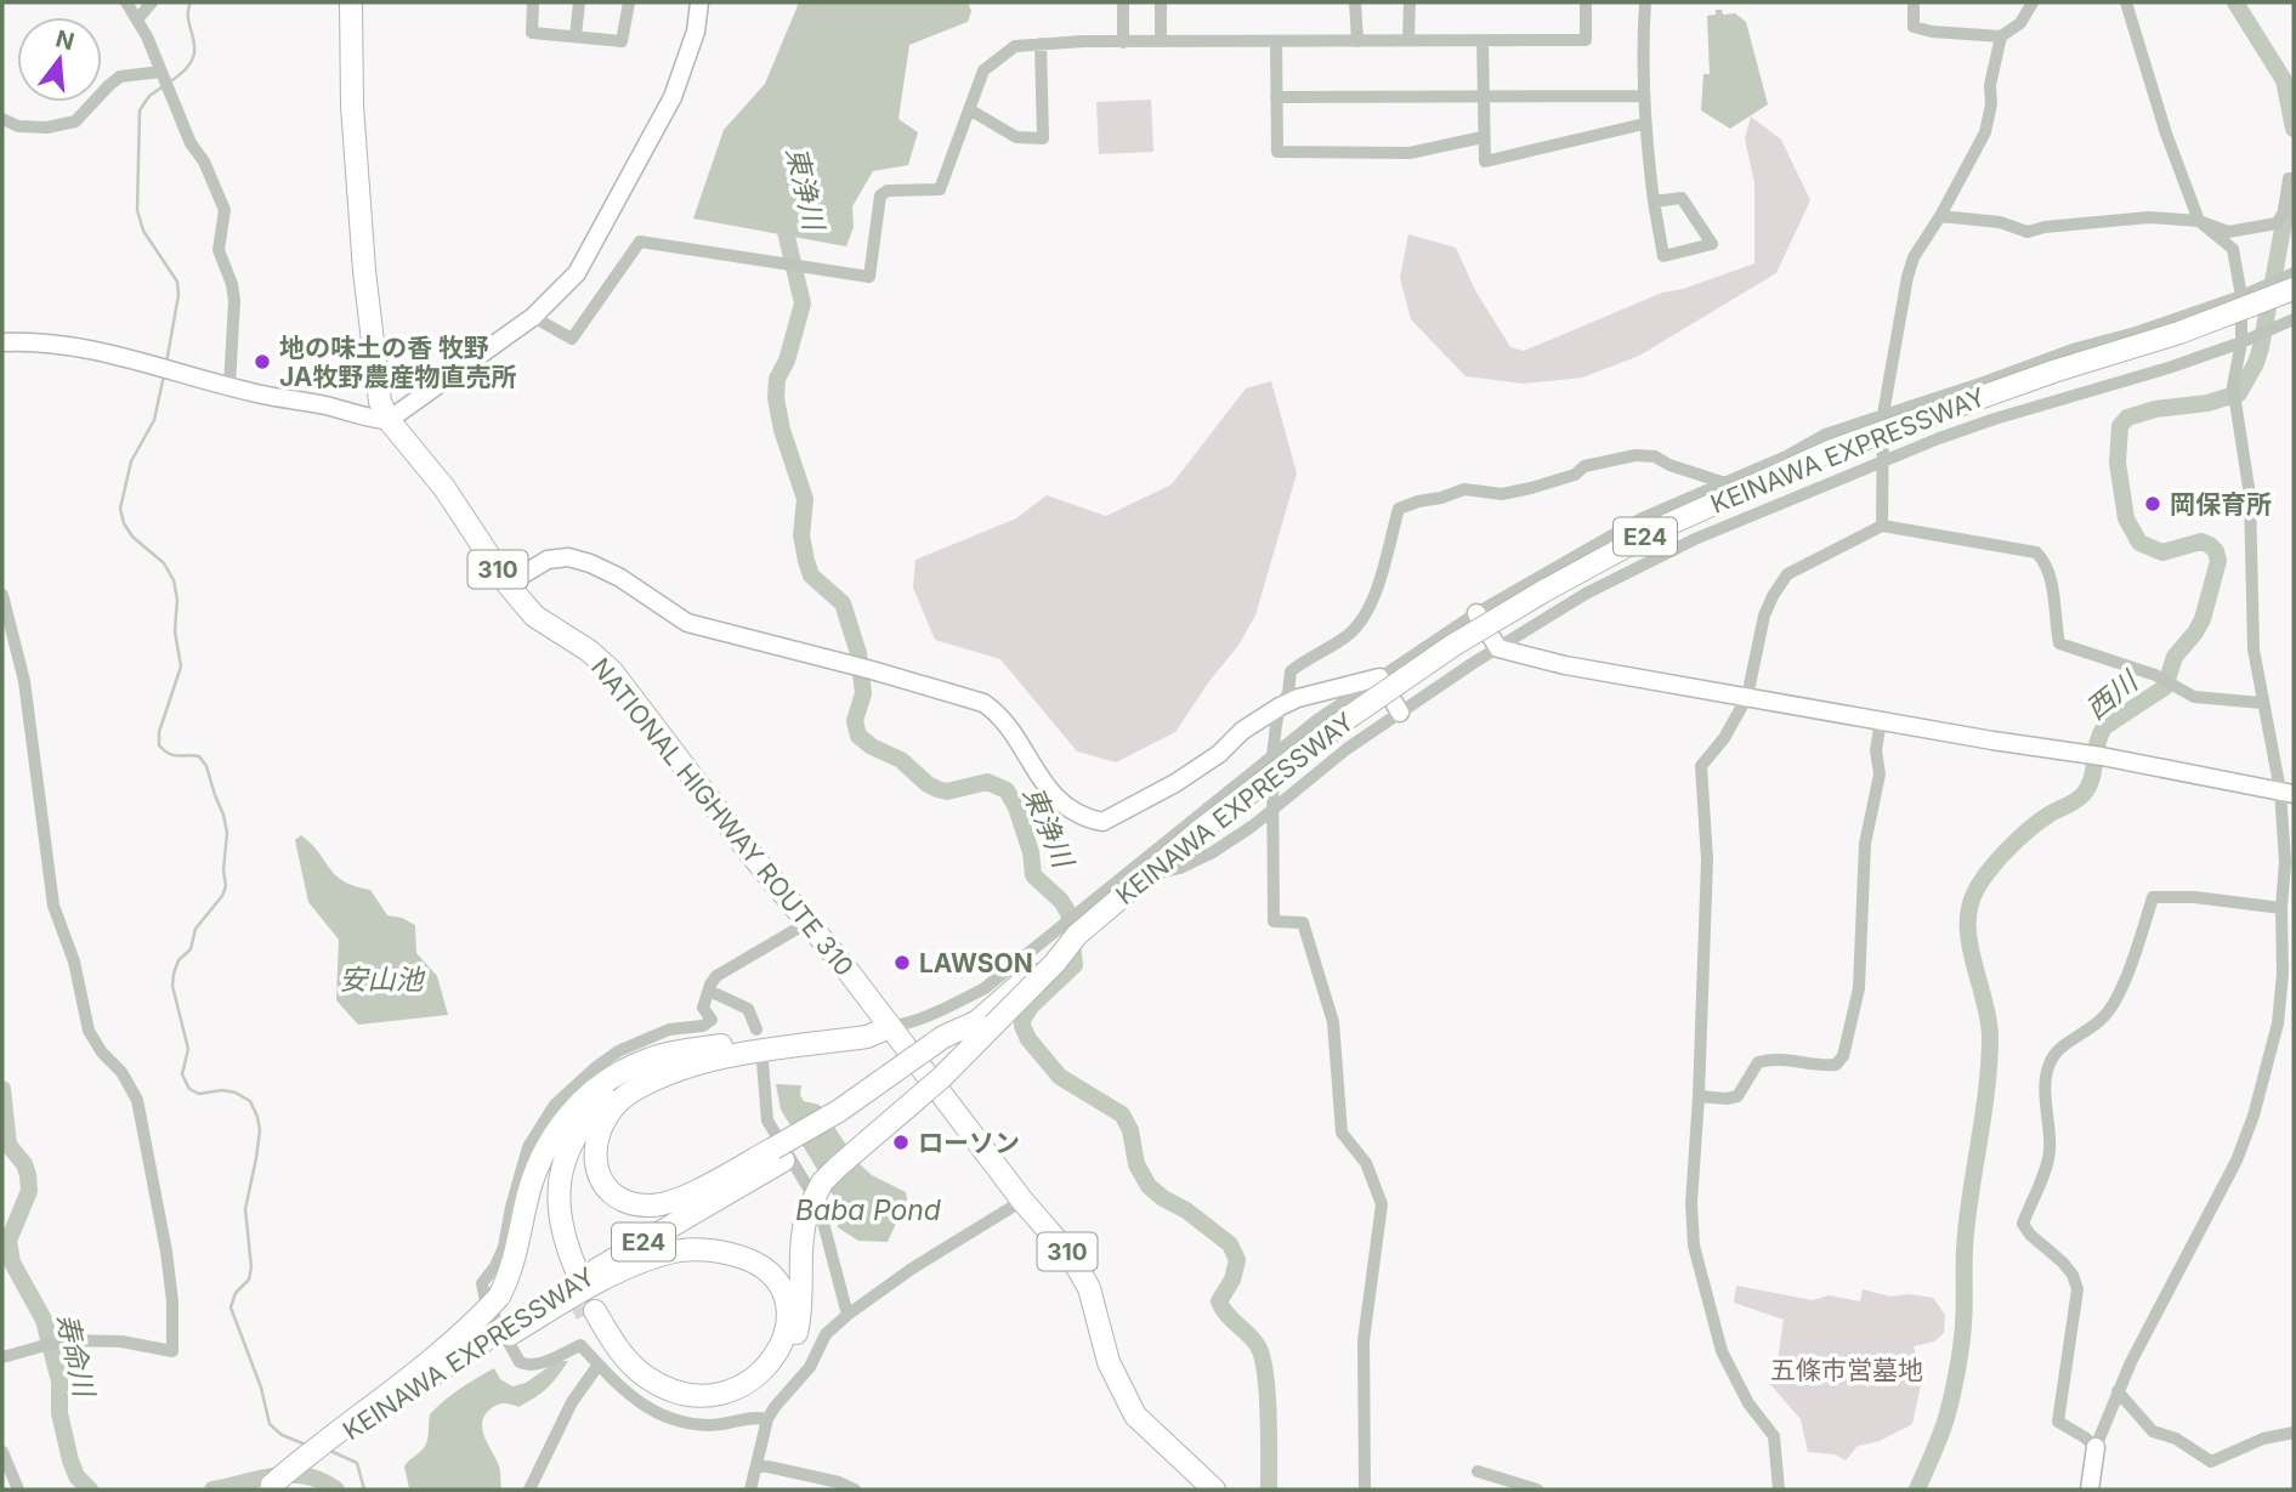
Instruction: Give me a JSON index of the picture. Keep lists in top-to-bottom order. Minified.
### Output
{"streets":{"highway":["KEINAWA EXPRESSWAY","E24","310","NATIONAL HIGHWAY ROUTE 310"]},"water":["東浄川","西川","安山池","Baba Pond","寿命川"],"parks":["五條市営墓地"],"places":["地の味土の香 牧野 JA牧野農産物直売所","岡保育所","LAWSON","ローソン"],"north":"top"}
